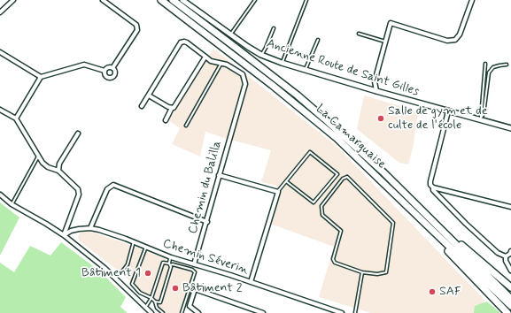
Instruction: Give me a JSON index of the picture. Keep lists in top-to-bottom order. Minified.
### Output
{"streets":{"highway":["La Camarguaise"],"street":["Ancienne Route de Saint Gilles","Chemin du Balilla","Chemin Séverin"]},"crossings":[["Chemin du Balilla","Chemin Séverin"]],"places":["Salle de gym et de culte de l'école","Bâtiment 1","Bâtiment 2","SAF"]}
